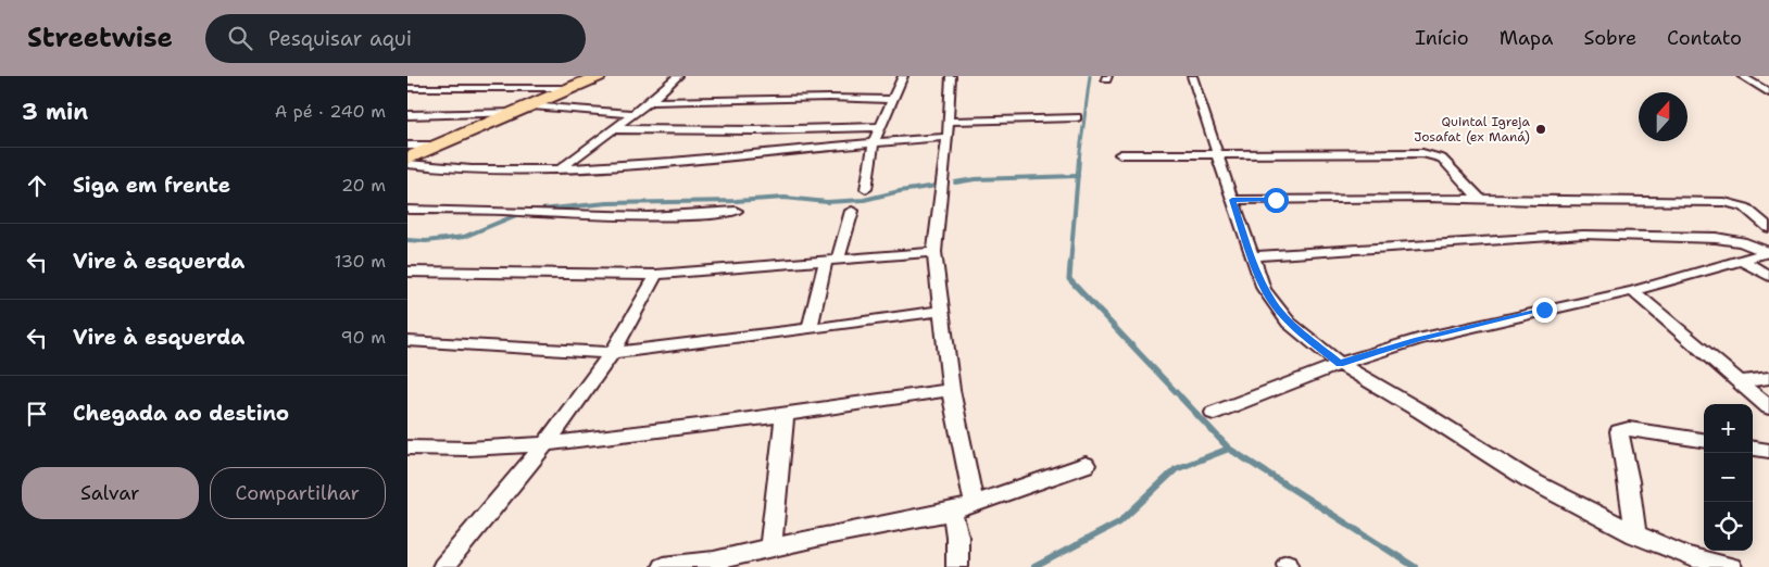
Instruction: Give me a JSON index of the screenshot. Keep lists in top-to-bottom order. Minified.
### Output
{"places":["Quintal Igreja Josafat (ex Maná)"],"north":"top","page":{"header":"Streetwise","search":"Pesquisar aqui","nav":["Início","Mapa","Sobre","Contato"],"heading":["3 min","A pé · 240 m"],"list":[["Siga em frente","20 m"],["Vire à esquerda","130 m"],["Vire à esquerda","90 m"],"Chegada ao destino"],"map_buttons":["+","−"],"buttons":["Salvar","Compartilhar"]}}
